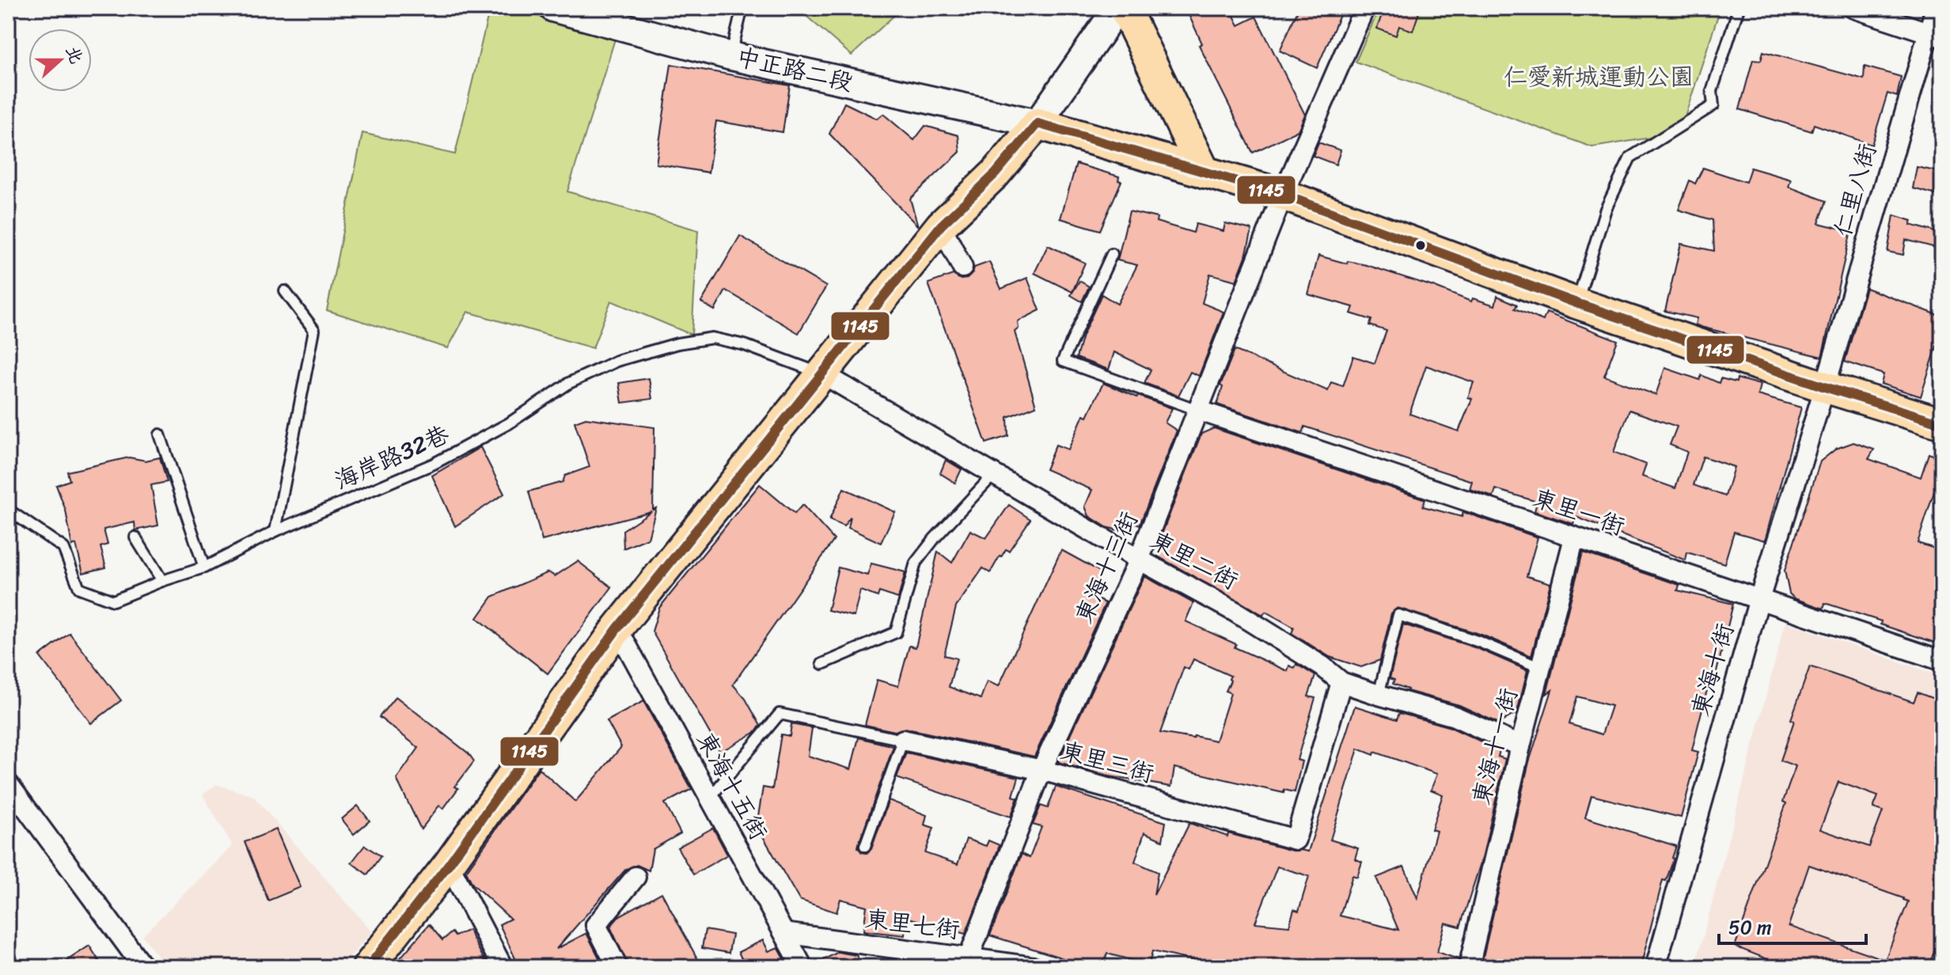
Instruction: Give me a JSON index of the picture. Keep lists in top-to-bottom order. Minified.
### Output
{"streets":{"street":["中正路二段","仁里八街","東里一街","東里二街","東海十三街","東海十街","東海十一街","東里三街","東海十五街","東里七街"],"lane":["海岸路32巷"]},"crossings":[["仁里八街","東海十街"],["海岸路32巷","東里二街"],["東里一街","東海十三街"],["東里一街","東海十街"],["東里一街","東海十一街"],["東里二街","東海十三街"],["東里二街","東海十一街"],["東里二街","東里三街"],["東海十三街","東里三街"],["東海十三街","東里七街"],["東海十五街","東里七街"]],"parks":["仁愛新城運動公園"],"lines":["transit line 1145"],"scale_bar":"50 m","north":"right"}
